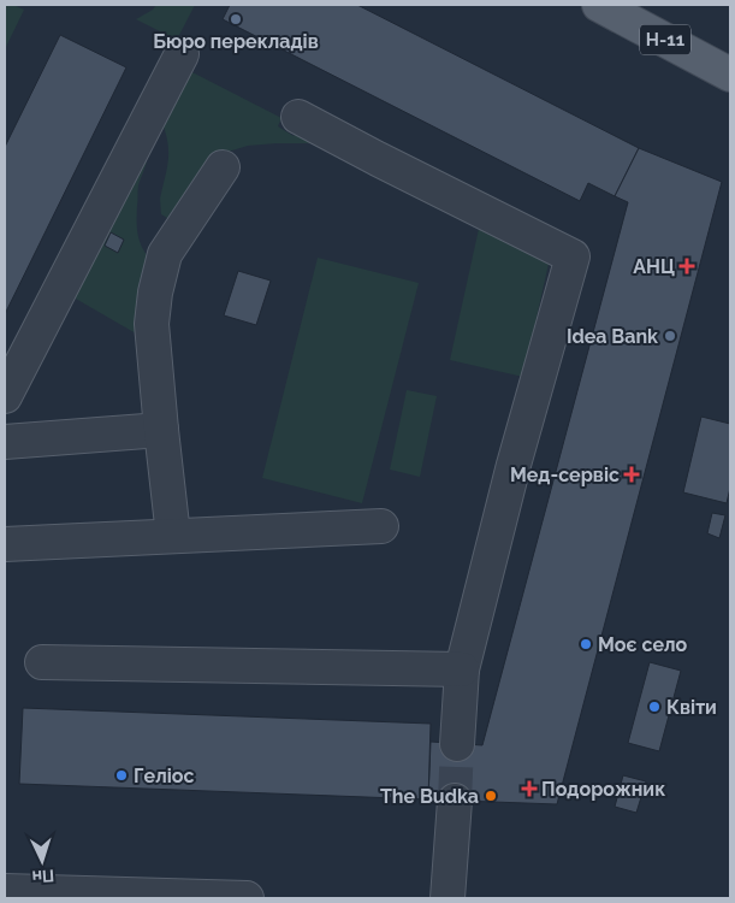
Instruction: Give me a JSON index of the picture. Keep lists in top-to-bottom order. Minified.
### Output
{"streets":{"main road":["Н-11"]},"places":{"other":["Бюро перекладів","Idea Bank","Моє cело","Квіти","Геліос","The Budka"],"health":["АНЦ","Мед-сервіс","Подорожник"]},"north":"bottom"}
